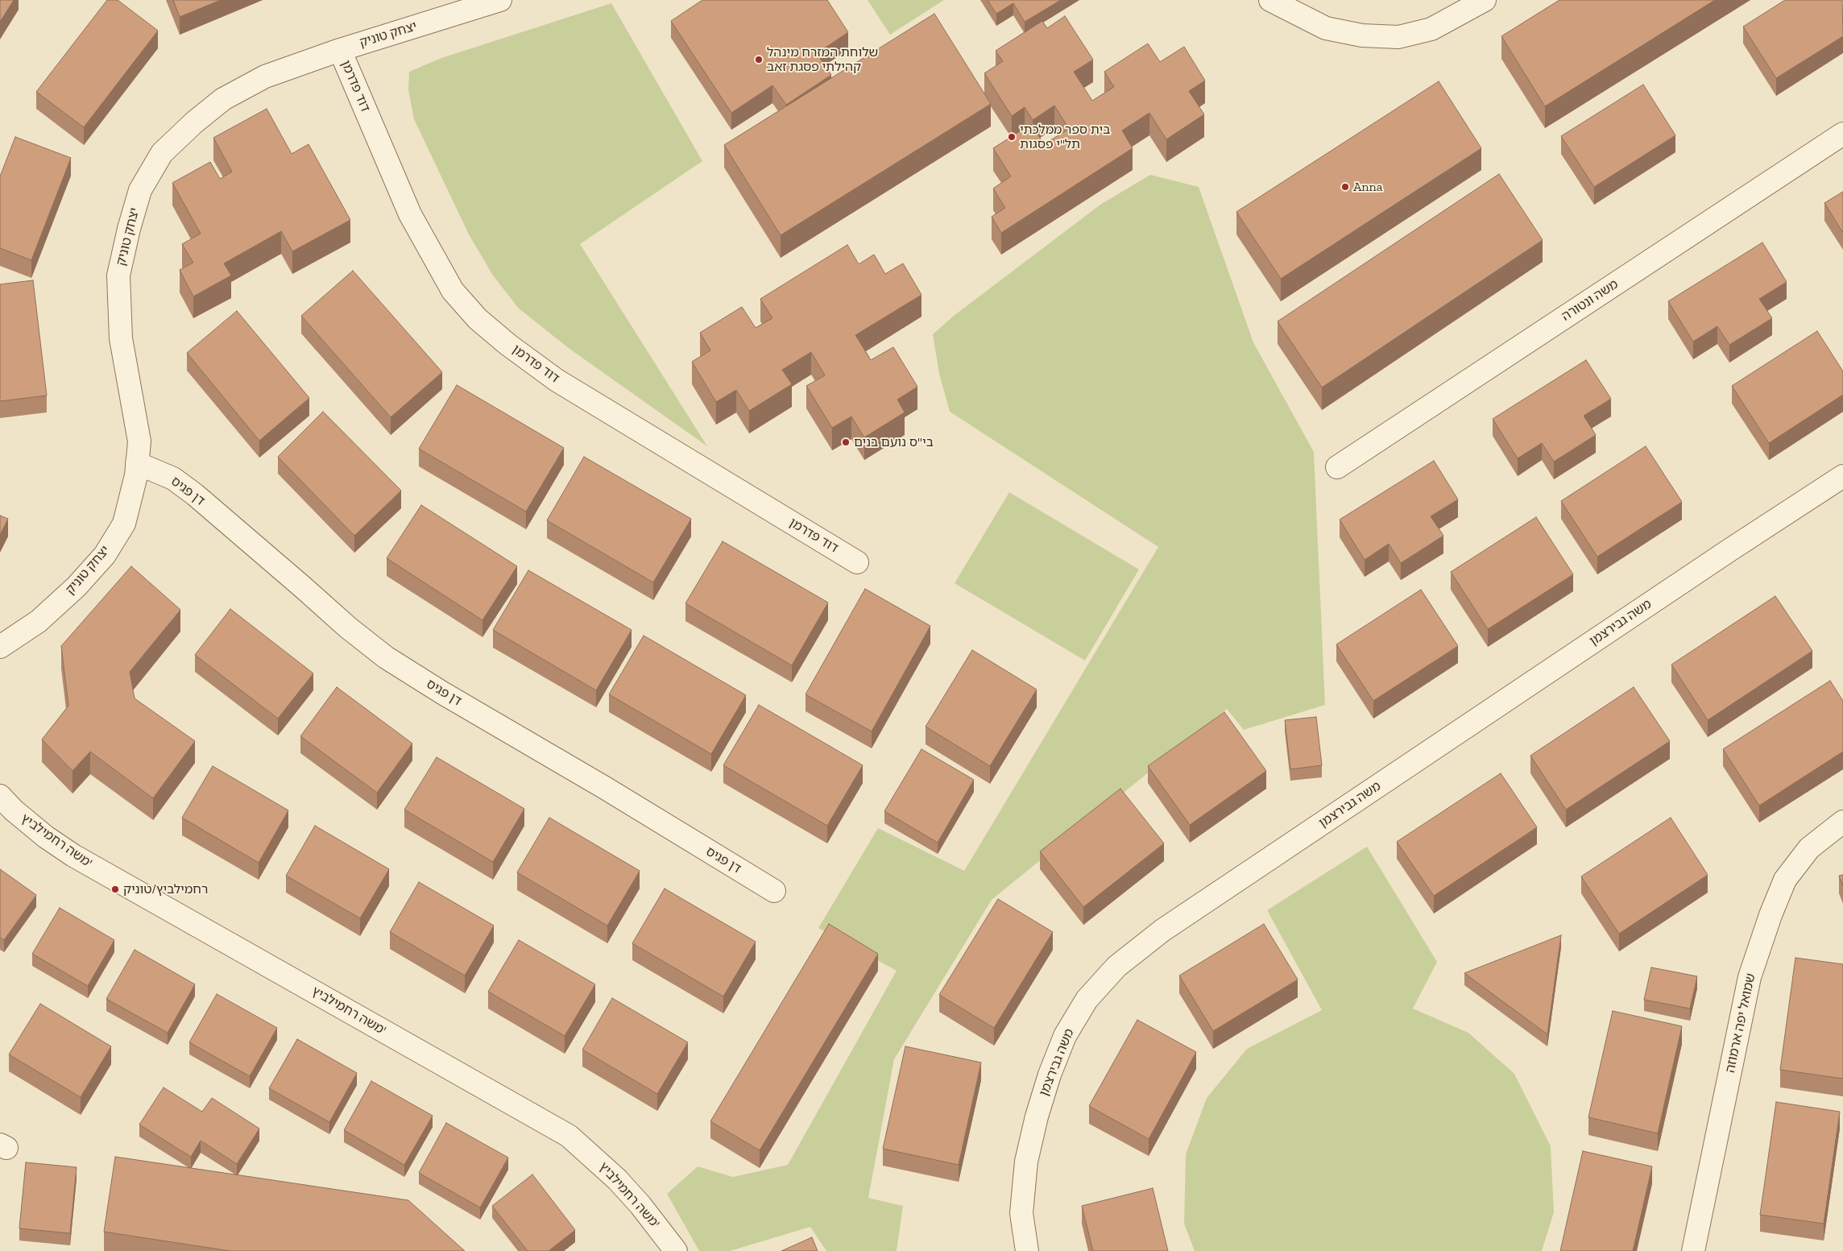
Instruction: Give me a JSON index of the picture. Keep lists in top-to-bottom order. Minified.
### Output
{"streets":{"street":["יצחק טוניק","דוד פדרמן","משה ונטורה","דן פגיס","משה גבירצמן","משה רחמילביץ'","שמואל יפה ארמוזה"]},"crossings":[["יצחק טוניק","דוד פדרמן"],["יצחק טוניק","דן פגיס"]],"places":["שלוחת המזרח מינהל קהילתי פסגת זאב","בית ספר ממלכתי תל\"י פסגות","Anna","בי\"ס נועם בנים","רחמילביץ/טוניק"]}
